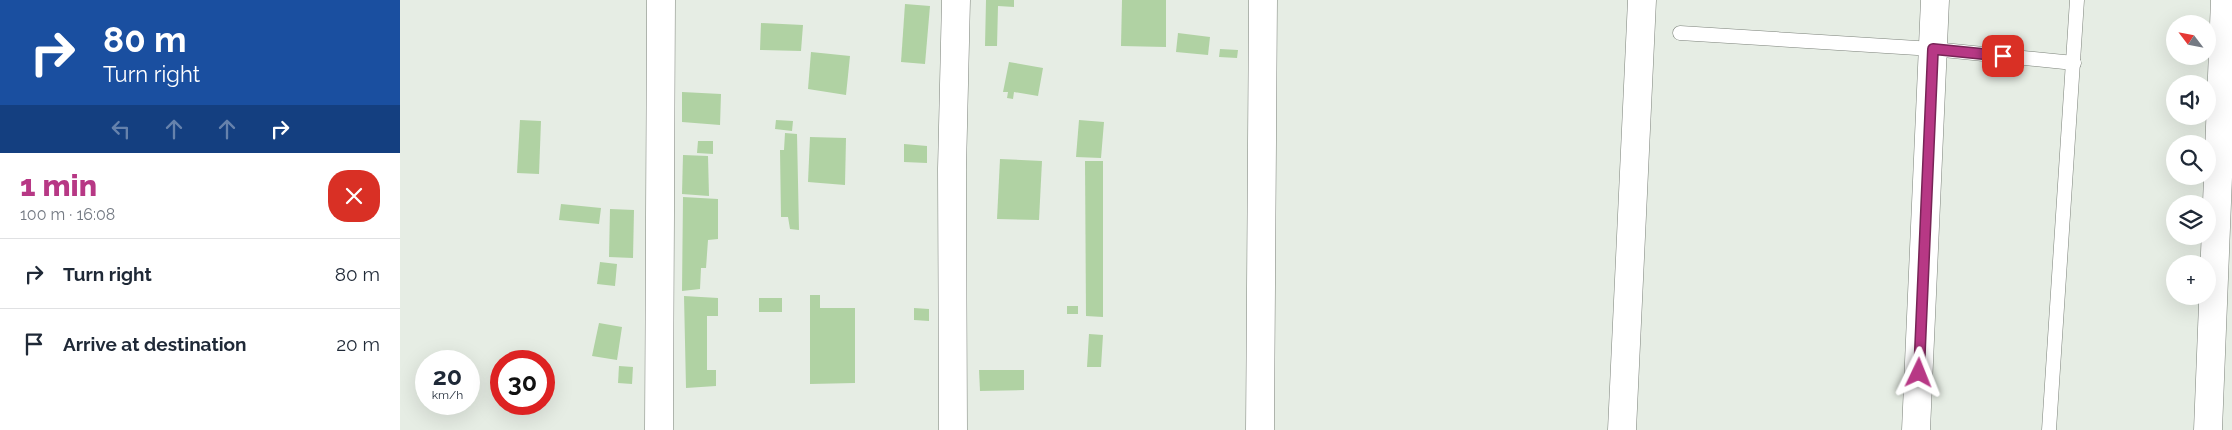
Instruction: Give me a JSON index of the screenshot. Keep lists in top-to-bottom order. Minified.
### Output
{"north":"top left","page":{"turn":["80 m","Turn right"],"map_buttons":"+","heading":["1 min","100 m · 16:08"],"list":[{"name":"Turn right","value":"80 m"},{"name":"Arrive at destination","value":"20 m"}],"speed":"20 km/h","limit":"30"}}
